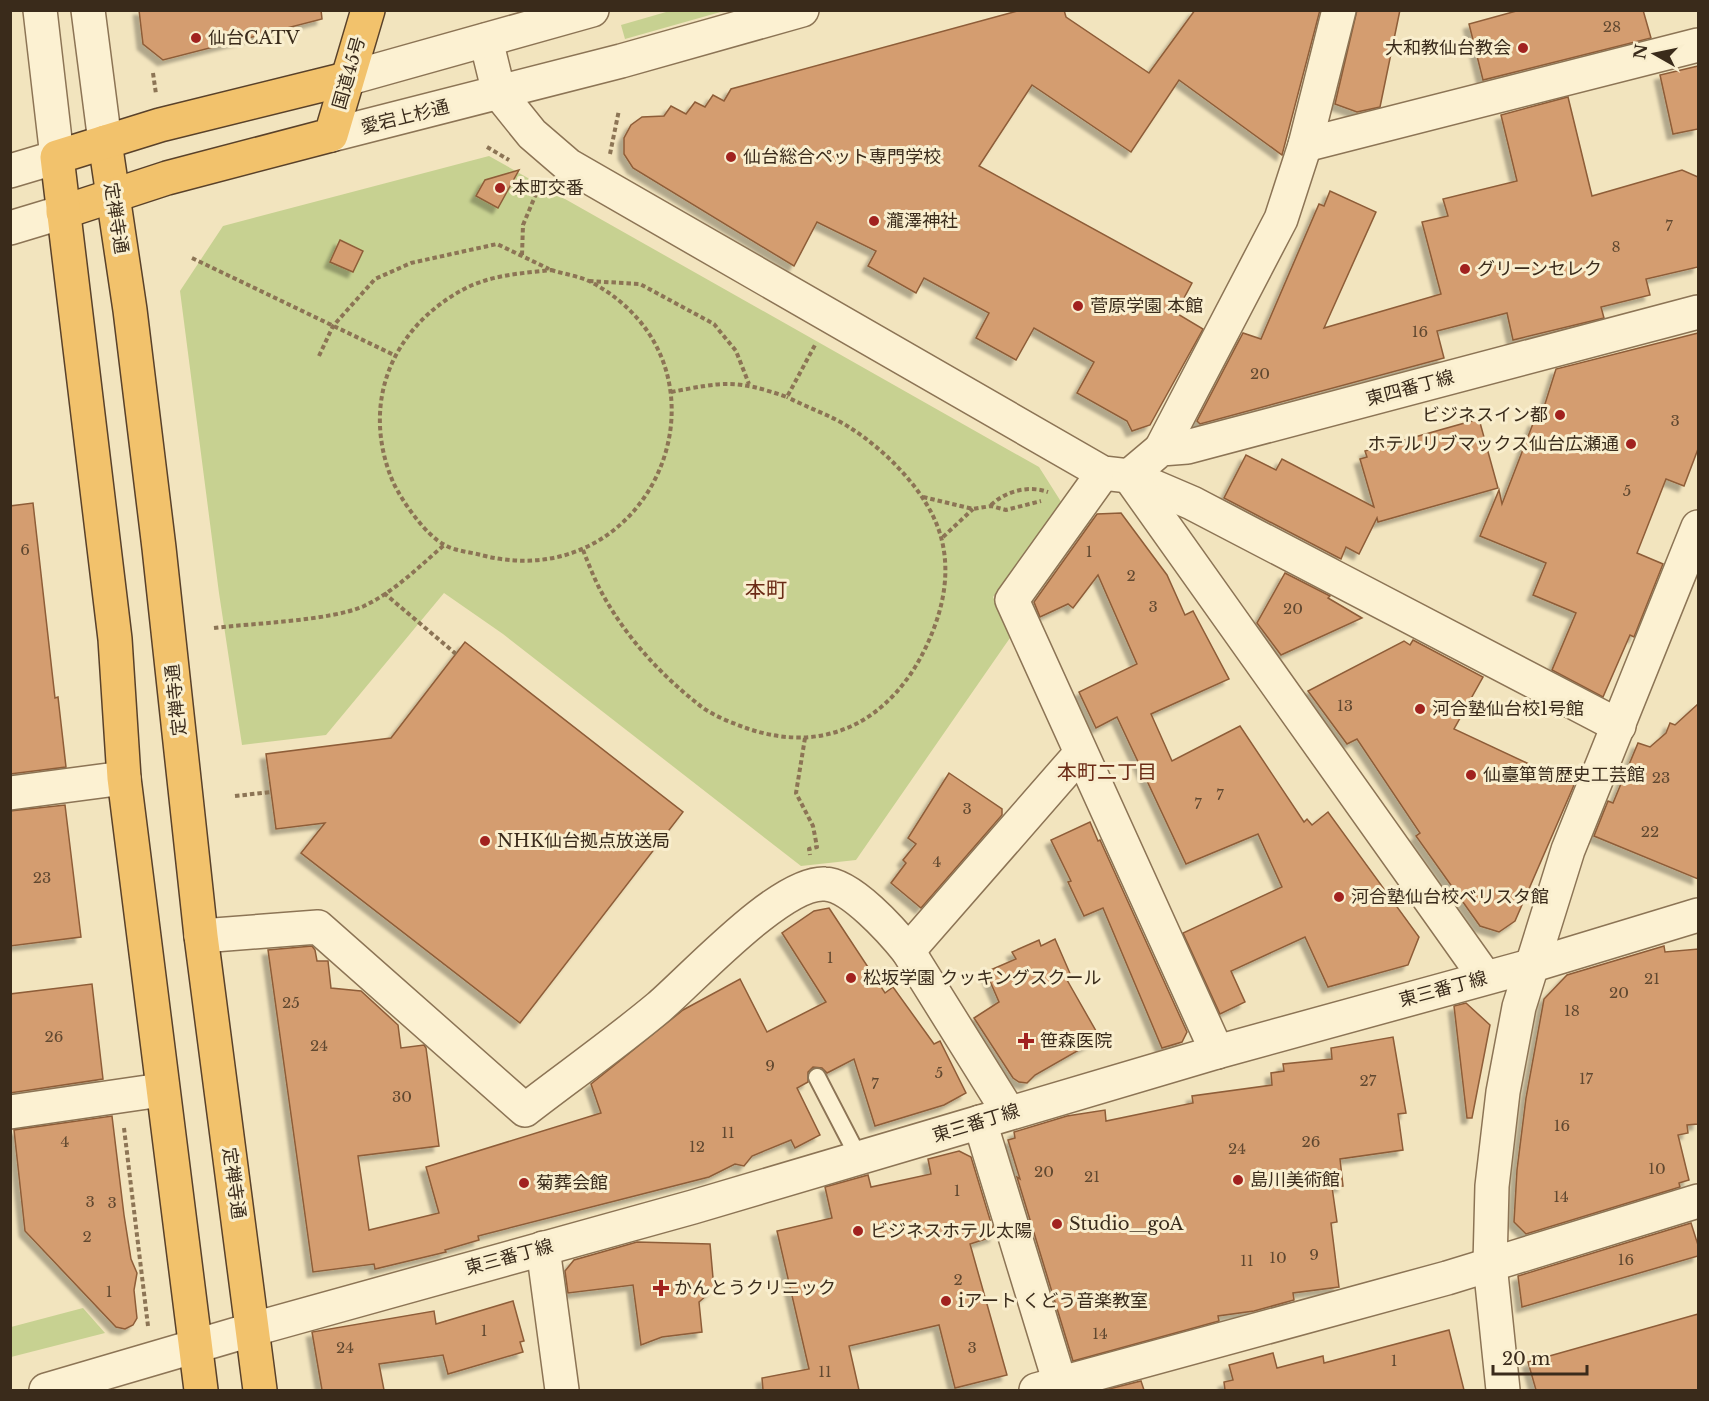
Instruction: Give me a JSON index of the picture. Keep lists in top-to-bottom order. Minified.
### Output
{"streets":{"highway":["国道45号","愛宕上杉通","定禅寺通"],"street":["東四番丁線","東三番丁線"]},"crossings":[["国道45号","愛宕上杉通"],["愛宕上杉通","定禅寺通"],["定禅寺通","東三番丁線"]],"districts":["本町","本町二丁目"],"places":{"other":["仙台CATV","大和教仙台教会","仙台総合ペット専門学校","本町交番","瀧澤神社","グリーンセレク","菅原学園 本館","ビジネスイン都","ホテルリブマックス仙台広瀬通","河合塾仙台校1号館","仙臺箪笥歴史工芸館","NHK仙台拠点放送局","河合塾仙台校ベリスタ館","松坂学園 クッキングスクール","島川美術館","菊葬会館","Studio＿goA","ビジネスホテル太陽","iアート くどう音楽教室"],"health":["笹森医院","かんとうクリニック"]},"house_numbers":["28","7","8","16","20","3","5","6","1","2","3","20","13","23","7","7","3","22","4","23","1","21","20","25","18","26","24","9","5","17","27","7","30","16","11","4","26","12","24","10","20","21","1","14","3","3","2","9","10","16","11","2","1","1","14","24","3","1","11"],"scale_bar":"20 m","north":"left"}
